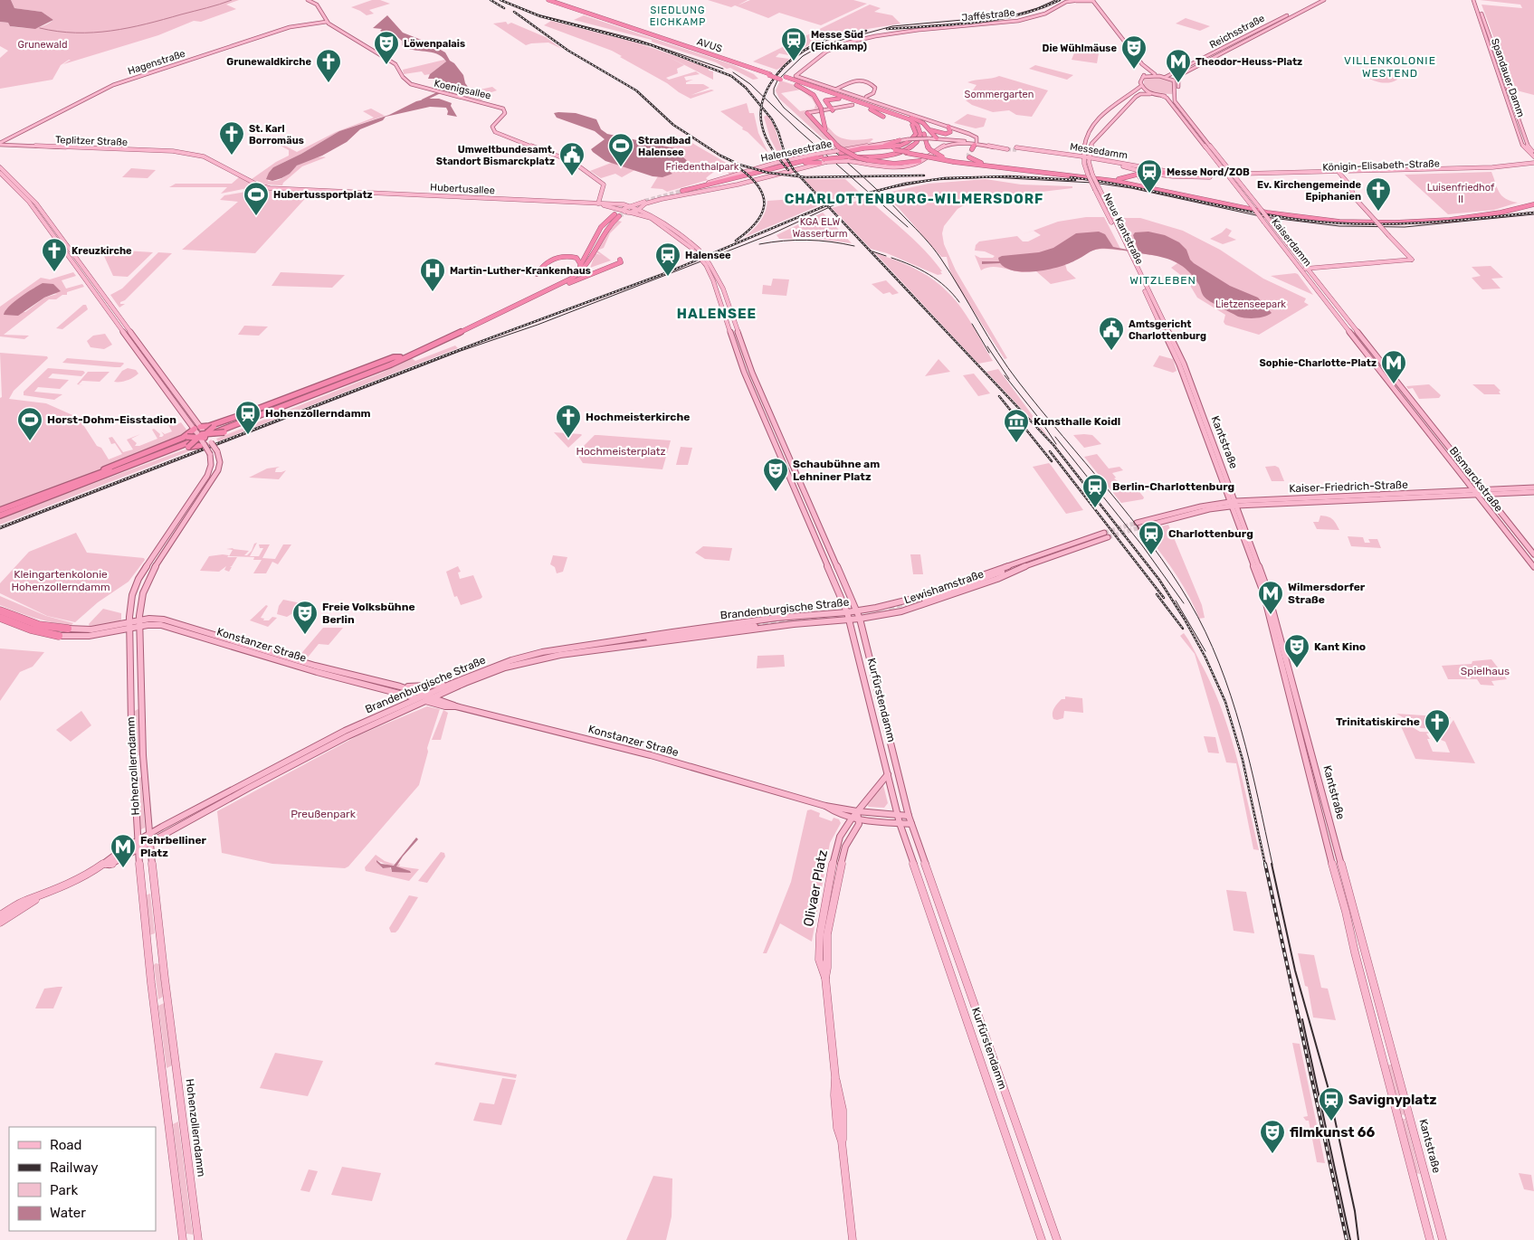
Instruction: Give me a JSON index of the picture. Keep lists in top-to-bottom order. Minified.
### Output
{"streets":{"highway":["AVUS"],"main road":["Jafféstraße","Reichsstraße","Hagenstraße","Spandauer Damm","Koenigsallee","Teplitzer Straße","Halenseestraße","Messedamm","Königin-Elisabeth-Straße","Hubertusallee","Neue Kantstraße","Kaiserdamm","Kantstraße","Bismarckstraße","Kaiser-Friedrich-Straße","Lewishamstraße","Brandenburgische Straße","Konstanzer Straße","Kurfürstendamm","Hohenzollerndamm","Olivaer Platz"]},"crossings":[["Hagenstraße","Koenigsallee"],["Hagenstraße","Teplitzer Straße"],["Koenigsallee","Hubertusallee"],["Teplitzer Straße","Hubertusallee"],["Halenseestraße","Hubertusallee"],["Halenseestraße","Kurfürstendamm"],["Messedamm","Königin-Elisabeth-Straße"],["Messedamm","Neue Kantstraße"],["Messedamm","Kaiserdamm"],["Königin-Elisabeth-Straße","Kaiserdamm"],["Hubertusallee","Kurfürstendamm"],["Neue Kantstraße","Kantstraße"],["Kaiserdamm","Bismarckstraße"],["Kantstraße","Kaiser-Friedrich-Straße"],["Bismarckstraße","Kaiser-Friedrich-Straße"],["Lewishamstraße","Brandenburgische Straße"],["Lewishamstraße","Kurfürstendamm"],["Brandenburgische Straße","Konstanzer Straße"],["Brandenburgische Straße","Kurfürstendamm"],["Brandenburgische Straße","Hohenzollerndamm"],["Konstanzer Straße","Hohenzollerndamm"],["Kurfürstendamm","Olivaer Platz"]],"districts":["SIEDLUNG EICHKAMP","VILLENKOLONIE WESTEND","CHARLOTTENBURG-WILMERSDORF","WITZLEBEN","HALENSEE"],"parks":["Grunewald","Sommergarten","Friedenthalpark","Luisenfriedhof II","KGA ELW Wasserturm","Lietzenseepark","Hochmeisterplatz","Kleingartenkolonie Hohenzollerndamm","Spielhaus","Preußenpark"],"places":{"station":["Messe Süd (Eichkamp)","Messe Nord/ZOB","Halensee","Hohenzollerndamm","Berlin-Charlottenburg","Charlottenburg","Savignyplatz"],"theatre":["Löwenpalais","Die Wühlmäuse","Schaubühne am Lehniner Platz","Freie Volksbühne Berlin","Kant Kino","filmkunst 66"],"church":["Grunewaldkirche","St. Karl Borromäus","Ev. Kirchengemeinde Epiphanien","Kreuzkirche","Hochmeisterkirche","Trinitatiskirche"],"metro station":["Theodor-Heuss-Platz","Sophie-Charlotte-Platz","Wilmersdorfer Straße","Fehrbelliner Platz"],"sports":["Strandbad Halensee","Hubertussportplatz","Horst-Dohm-Eisstadion"],"public building":["Umweltbundesamt, Standort Bismarckplatz","Amtsgericht Charlottenburg"],"hospital":["Martin-Luther-Krankenhaus"],"museum":["Kunsthalle Koidl"]},"legend":["Road","Railway","Park","Water"]}
